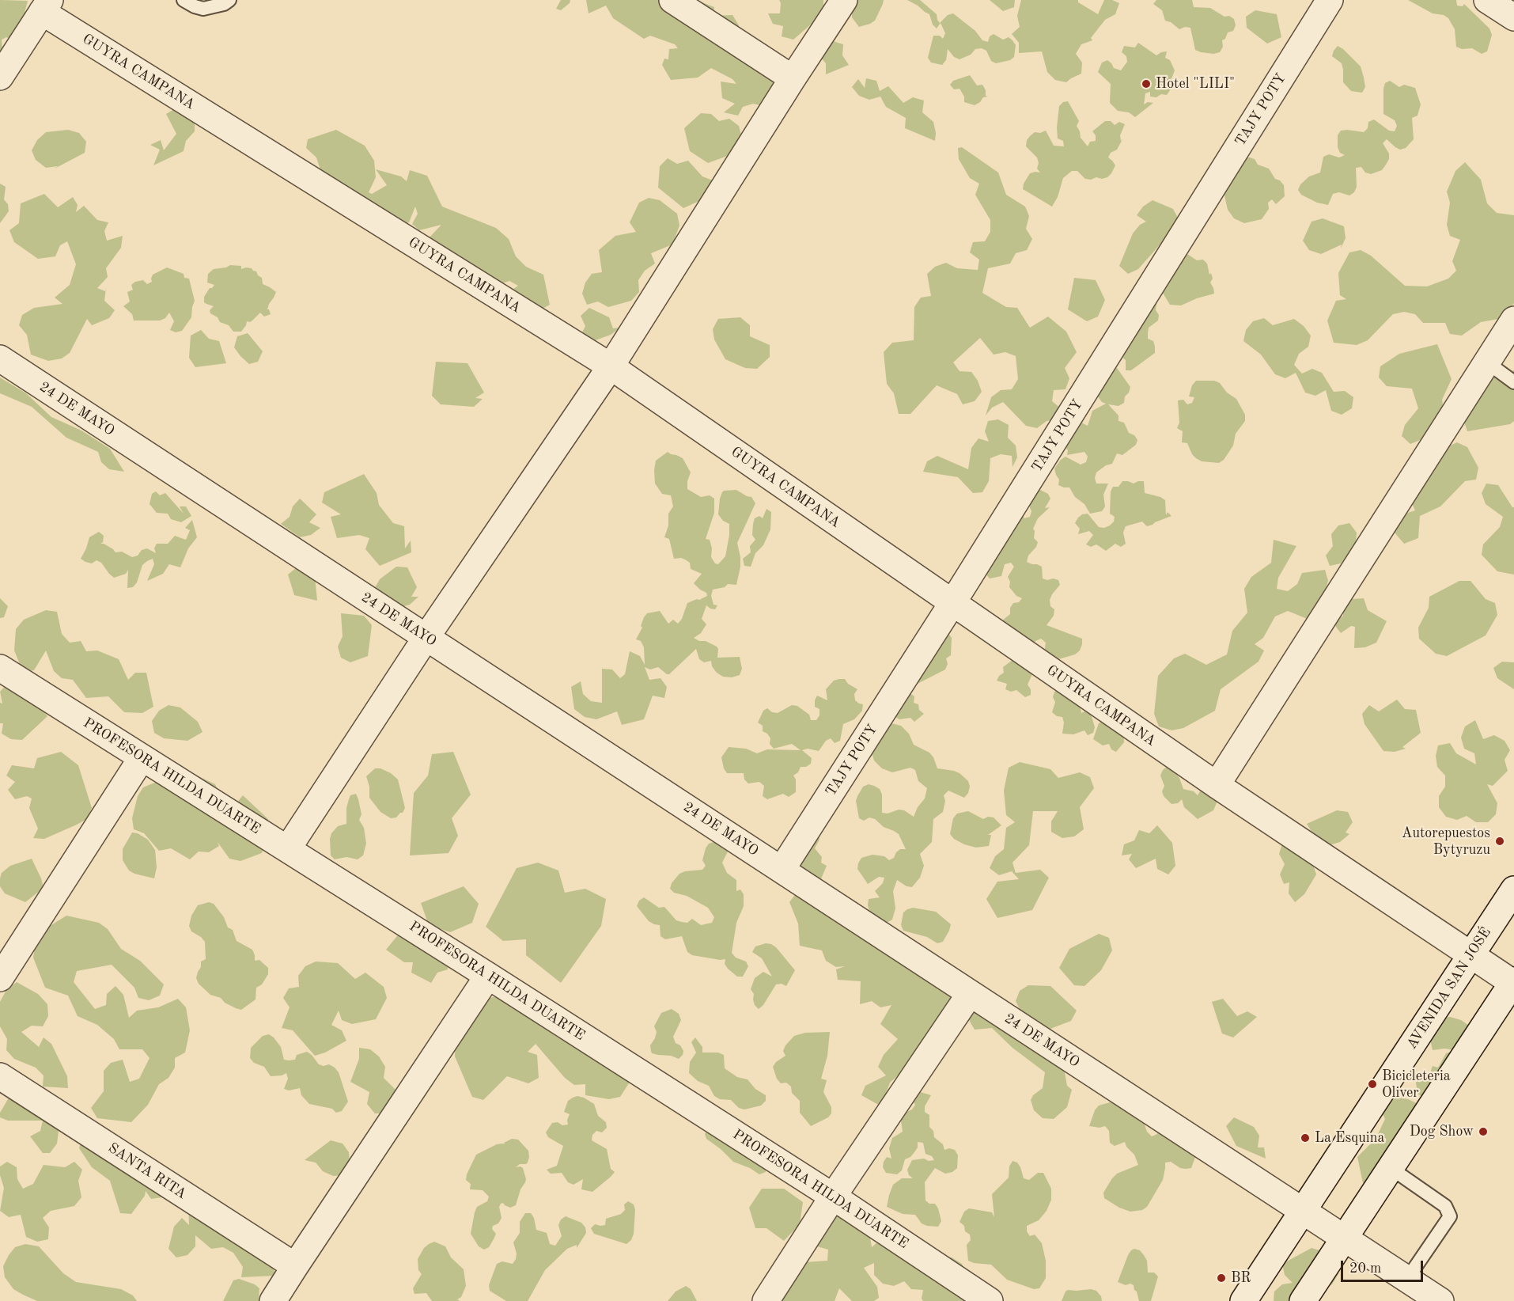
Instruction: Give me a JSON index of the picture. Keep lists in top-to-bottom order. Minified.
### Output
{"streets":{"street":["GUYRA CAMPANA","TAJY POTY","24 DE MAYO","PROFESORA HILDA DUARTE","AVENIDA SAN JOSÉ","SANTA RITA"]},"crossings":[["GUYRA CAMPANA","TAJY POTY"],["GUYRA CAMPANA","AVENIDA SAN JOSÉ"],["TAJY POTY","24 DE MAYO"],["24 DE MAYO","AVENIDA SAN JOSÉ"]],"places":["Hotel \"LILI\"","Autorepuestos Bytyruzu","Bicicleteria Oliver","Dog Show","La Esquina","BR"],"scale_bar":"20 m"}
